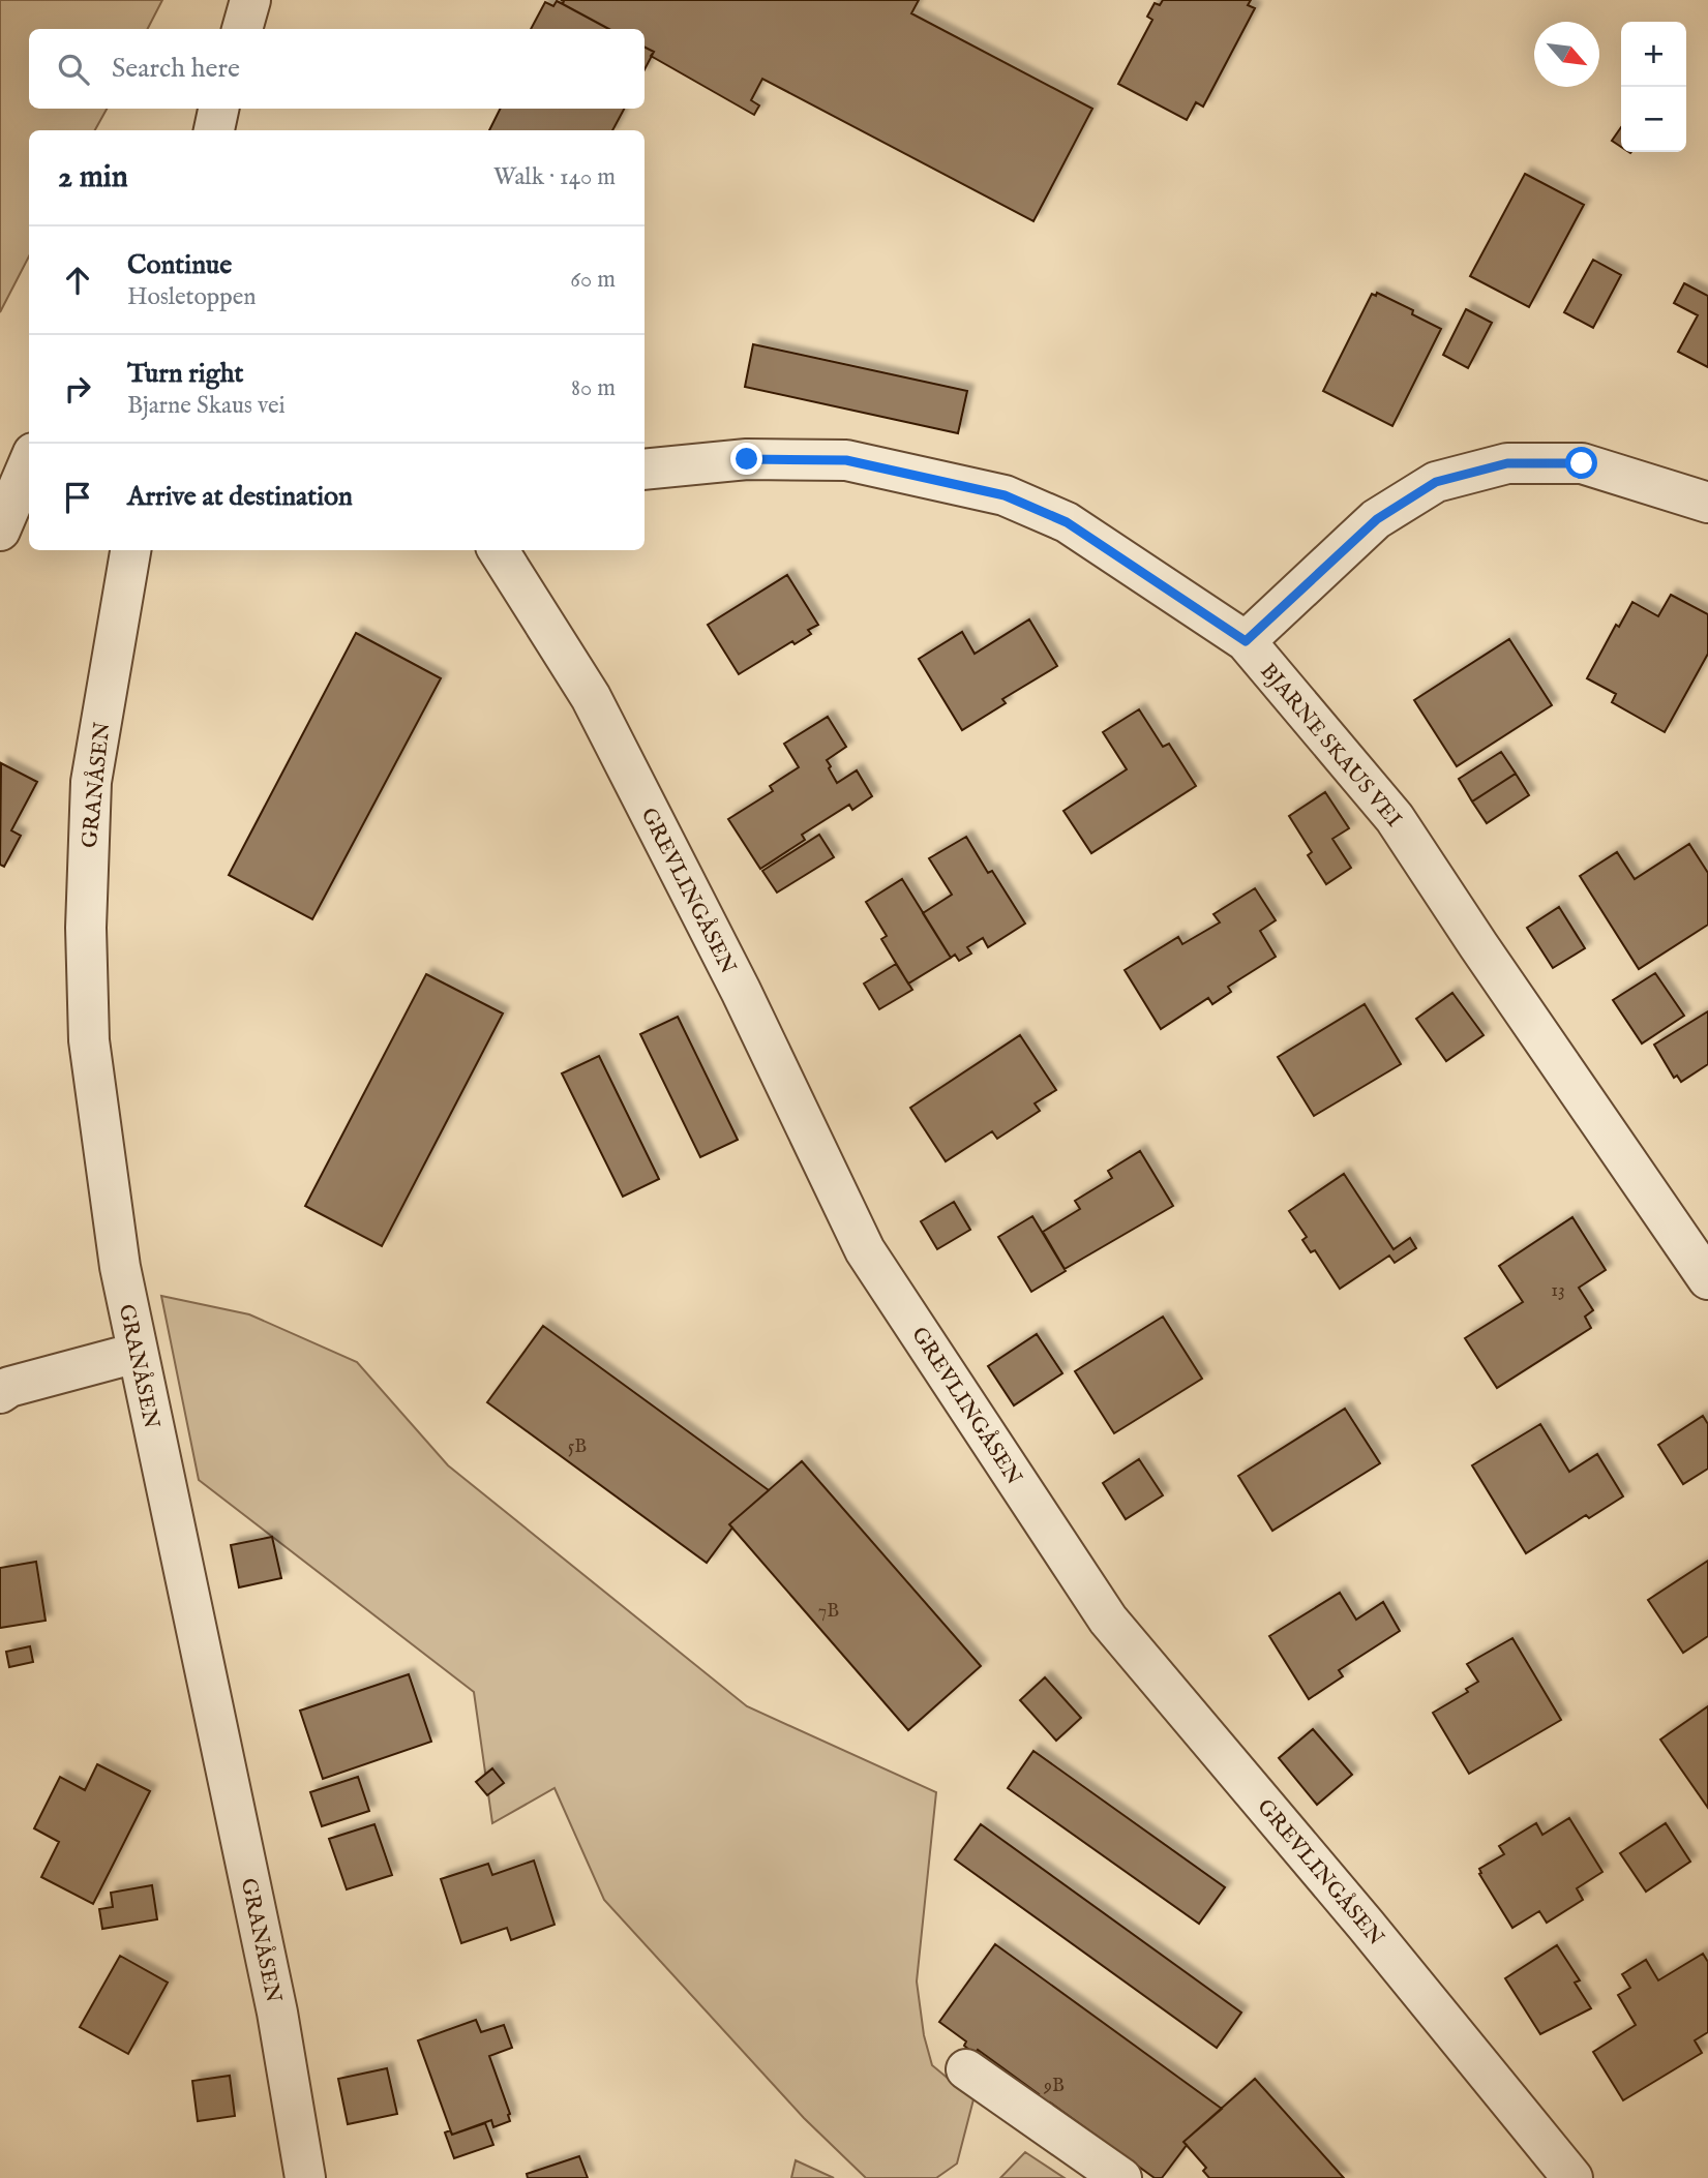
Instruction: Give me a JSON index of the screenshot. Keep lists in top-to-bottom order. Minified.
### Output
{"streets":{"street":["BJARNE SKAUS VEI","GRANÅSEN","GREVLINGÅSEN"]},"house_numbers":["13","5B","7B","9B"],"north":"bottom right","page":{"map_buttons":["+","−"],"search":"Search here","heading":["2 min","Walk · 140 m"],"list":[["Continue","Hosletoppen","60 m"],["Turn right","Bjarne Skaus vei","80 m"],"Arrive at destination"]}}
